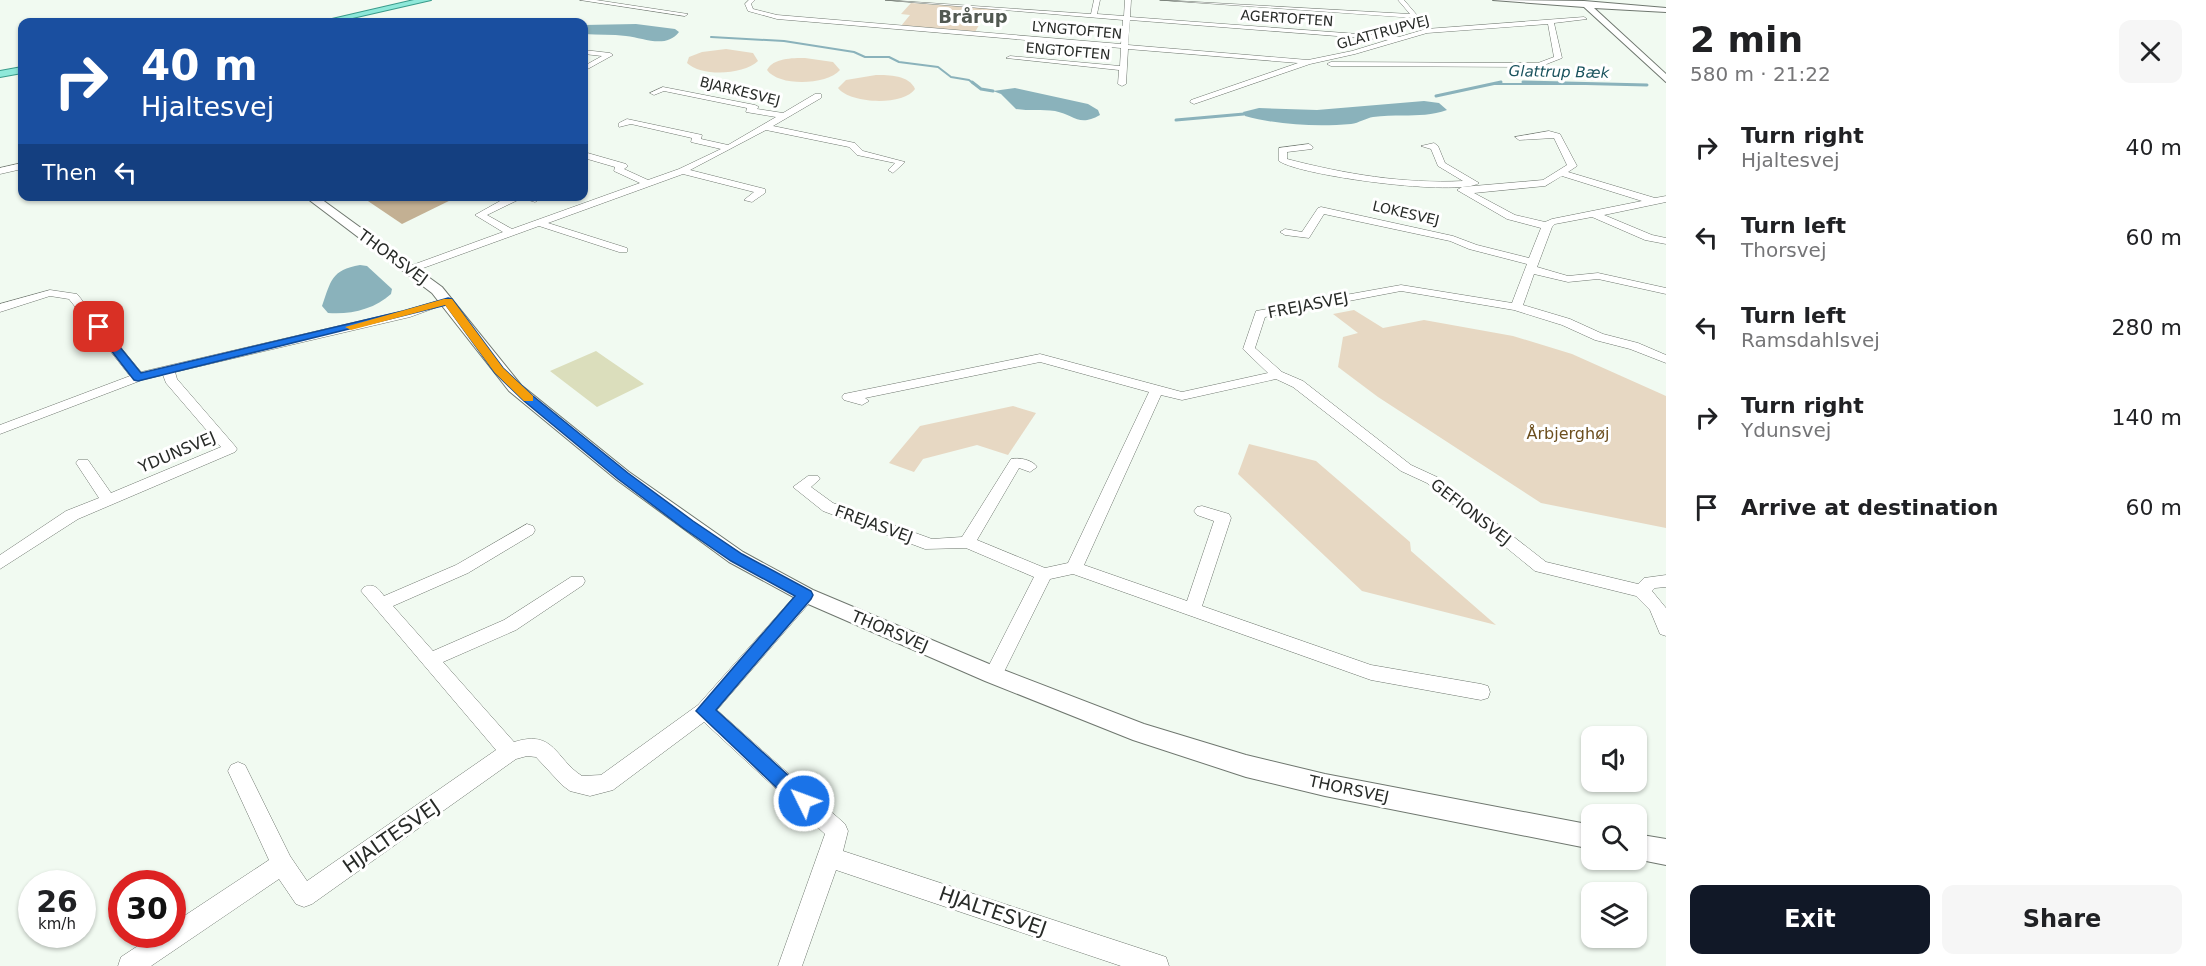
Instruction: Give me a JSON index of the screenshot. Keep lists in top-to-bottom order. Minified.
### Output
{"streets":{"street":["AGERTOFTEN","LYNGTOFTEN","GLATTRUPVEJ","ENGTOFTEN","BJARKESVEJ","LOKESVEJ","THORSVEJ","FREJASVEJ","YDUNSVEJ","GEFIONSVEJ","HJALTESVEJ"]},"crossings":[["AGERTOFTEN","GLATTRUPVEJ"],["AGERTOFTEN","ENGTOFTEN"],["LYNGTOFTEN","GLATTRUPVEJ"],["LYNGTOFTEN","ENGTOFTEN"],["BJARKESVEJ","THORSVEJ"],["THORSVEJ","HJALTESVEJ"],["FREJASVEJ","GEFIONSVEJ"]],"districts":["Brårup"],"water":["Glattrup Bæk"],"parks":["Årbjerghøj"],"page":{"heading":["2 min","580 m · 21:22"],"turn":["40 m","Hjaltesvej"],"list":[{"name":"Turn right","note":"Hjaltesvej","value":"40 m"},{"name":"Turn left","note":"Thorsvej","value":"60 m"},{"name":"Turn left","note":"Ramsdahlsvej","value":"280 m"},{"name":"Turn right","note":"Ydunsvej","value":"140 m"},{"name":"Arrive at destination","value":"60 m"}],"then":"Then","speed":"26 km/h","limit":"30","buttons":["Exit","Share"]}}
